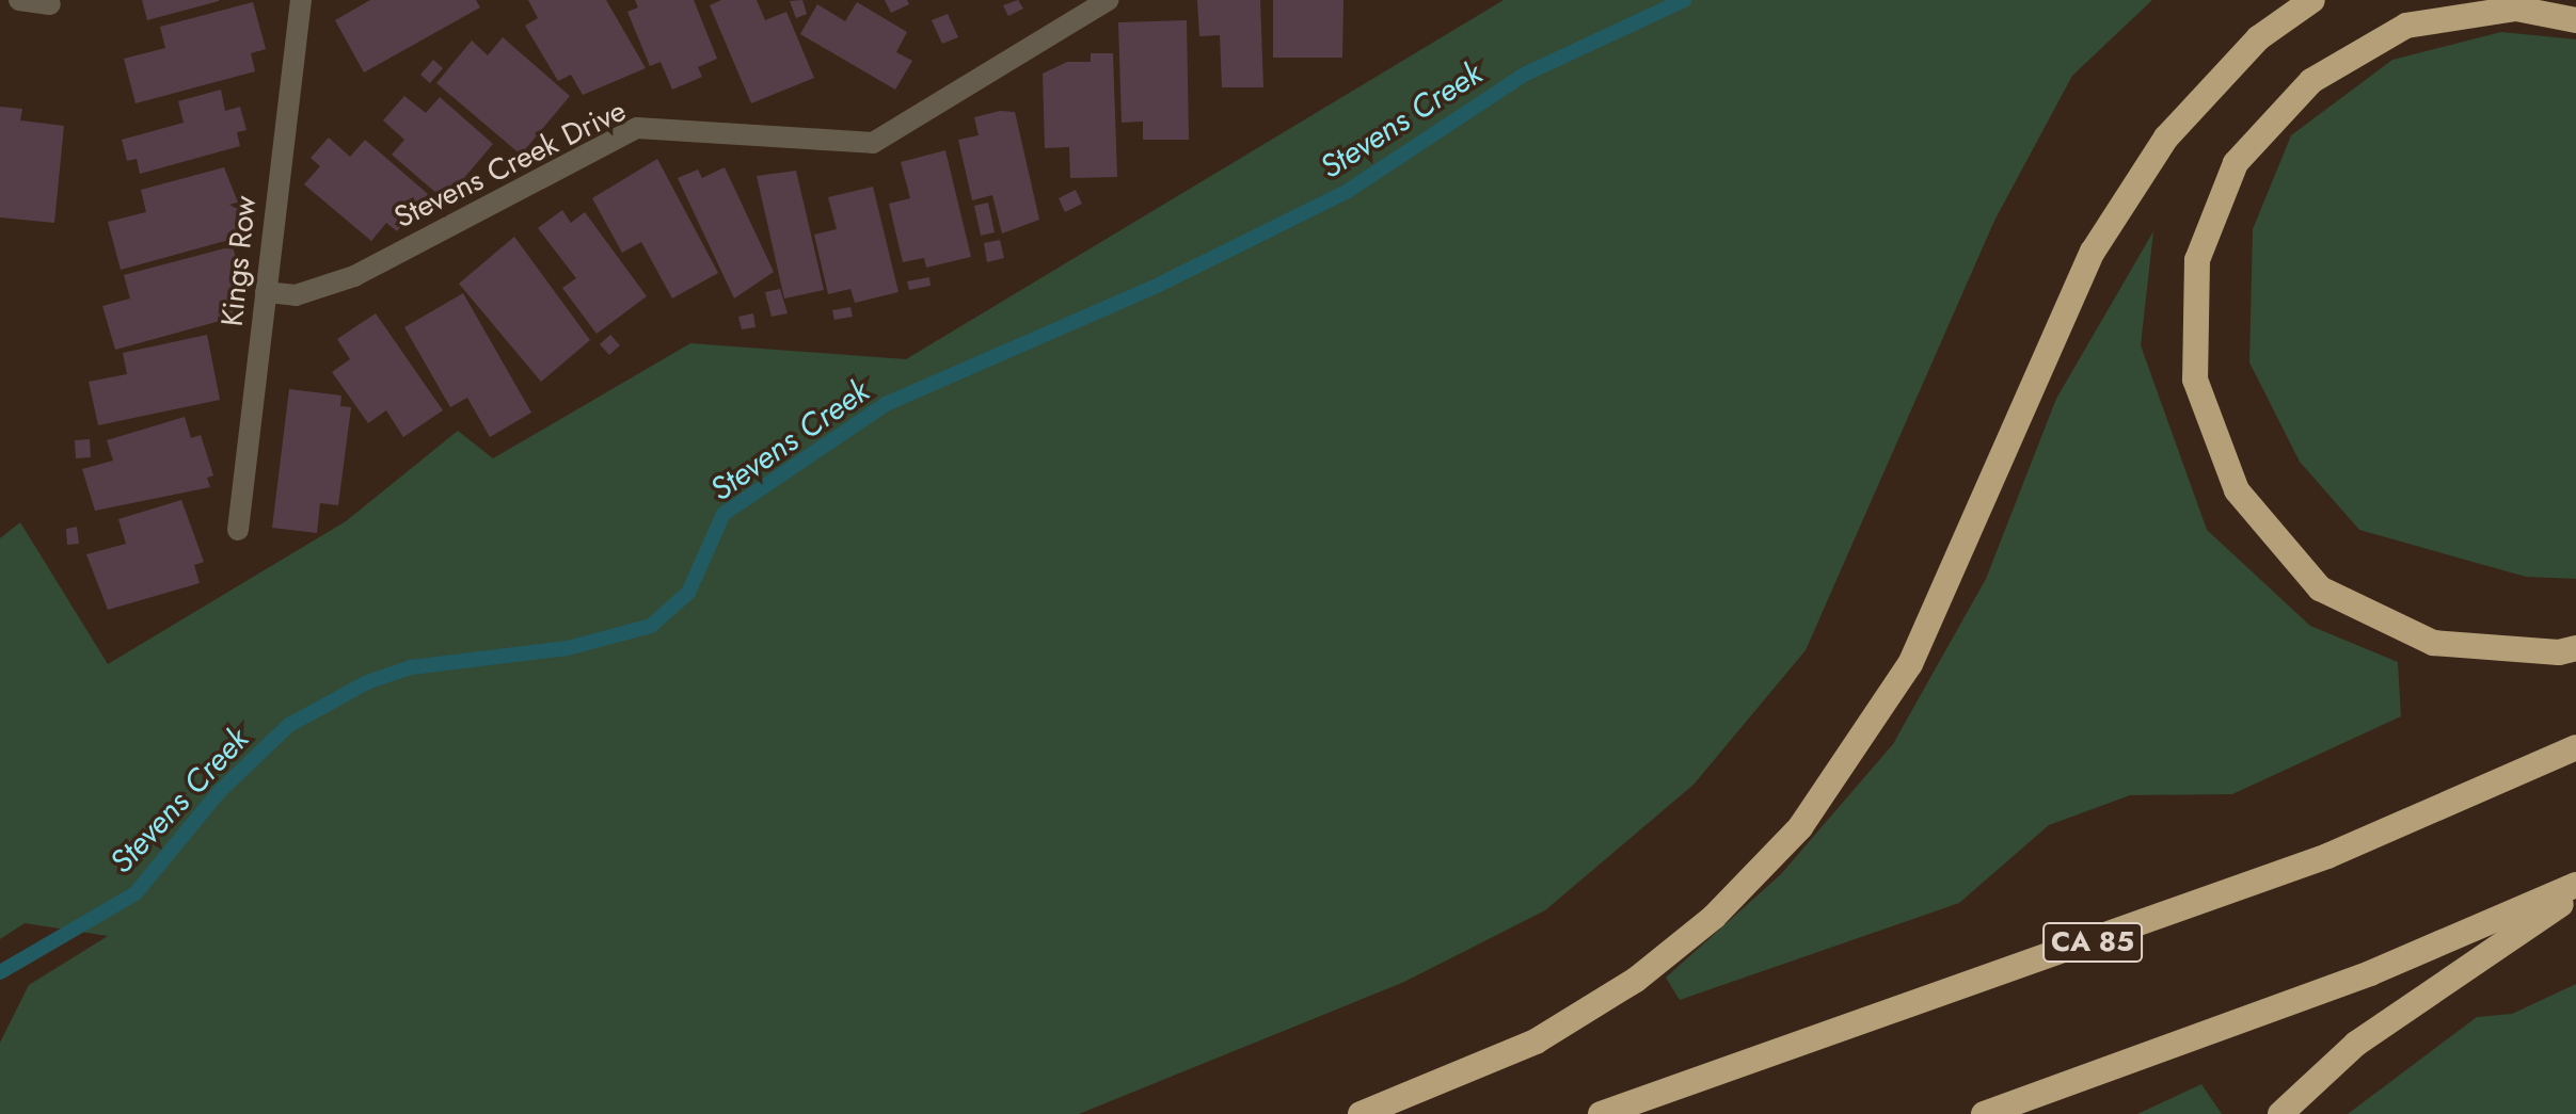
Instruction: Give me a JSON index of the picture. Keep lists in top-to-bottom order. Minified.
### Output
{"streets":{"highway":["CA 85"],"street":["Stevens Creek Drive","Kings Row"]},"crossings":[["Stevens Creek Drive","Kings Row"]],"water":["Stevens Creek"]}
